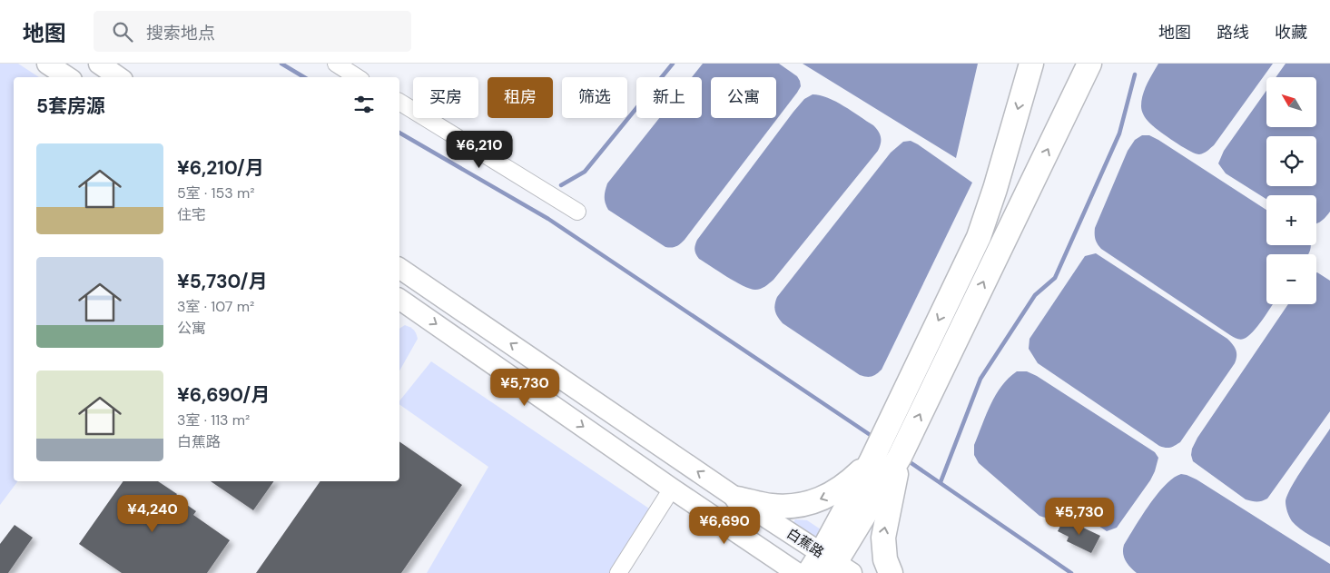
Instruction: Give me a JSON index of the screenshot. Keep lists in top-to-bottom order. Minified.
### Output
{"streets":{"main road":["白蕉路"]},"north":"top left","page":{"header":"地图","search":"搜索地点","nav":["地图","路线","收藏"],"map_buttons":["+","−"],"chip":["买房","租房","筛选","新上","公寓"],"heading":"5套房源","price":["¥6,210","¥5,730","¥4,240","¥5,730","¥6,690"],"list":[{"name":"¥6,210/月","note":"5室 · 153 m² · 住宅"},{"name":"¥5,730/月","note":"3室 · 107 m² · 公寓"},{"name":"¥6,690/月","note":"3室 · 113 m² · 白蕉路"}]}}
